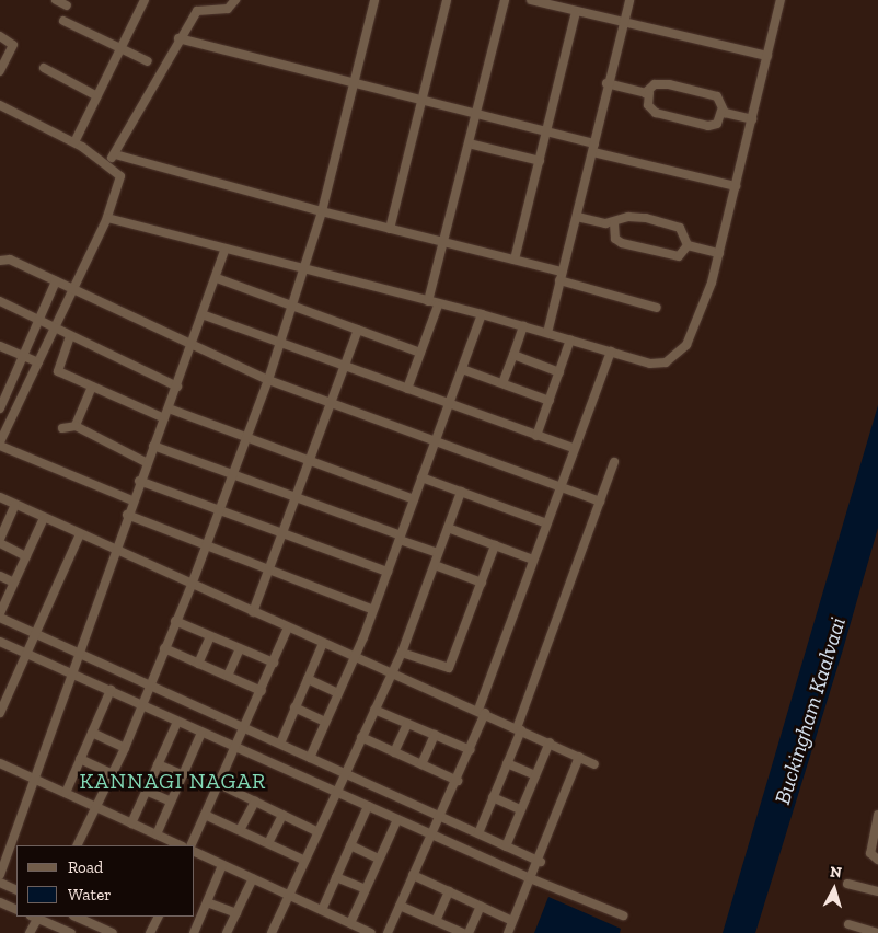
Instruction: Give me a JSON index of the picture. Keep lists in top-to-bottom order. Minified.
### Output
{"districts":["KANNAGI NAGAR"],"water":["Buckingham Kaalvaai"],"legend":["Road","Water"],"north":"top"}
